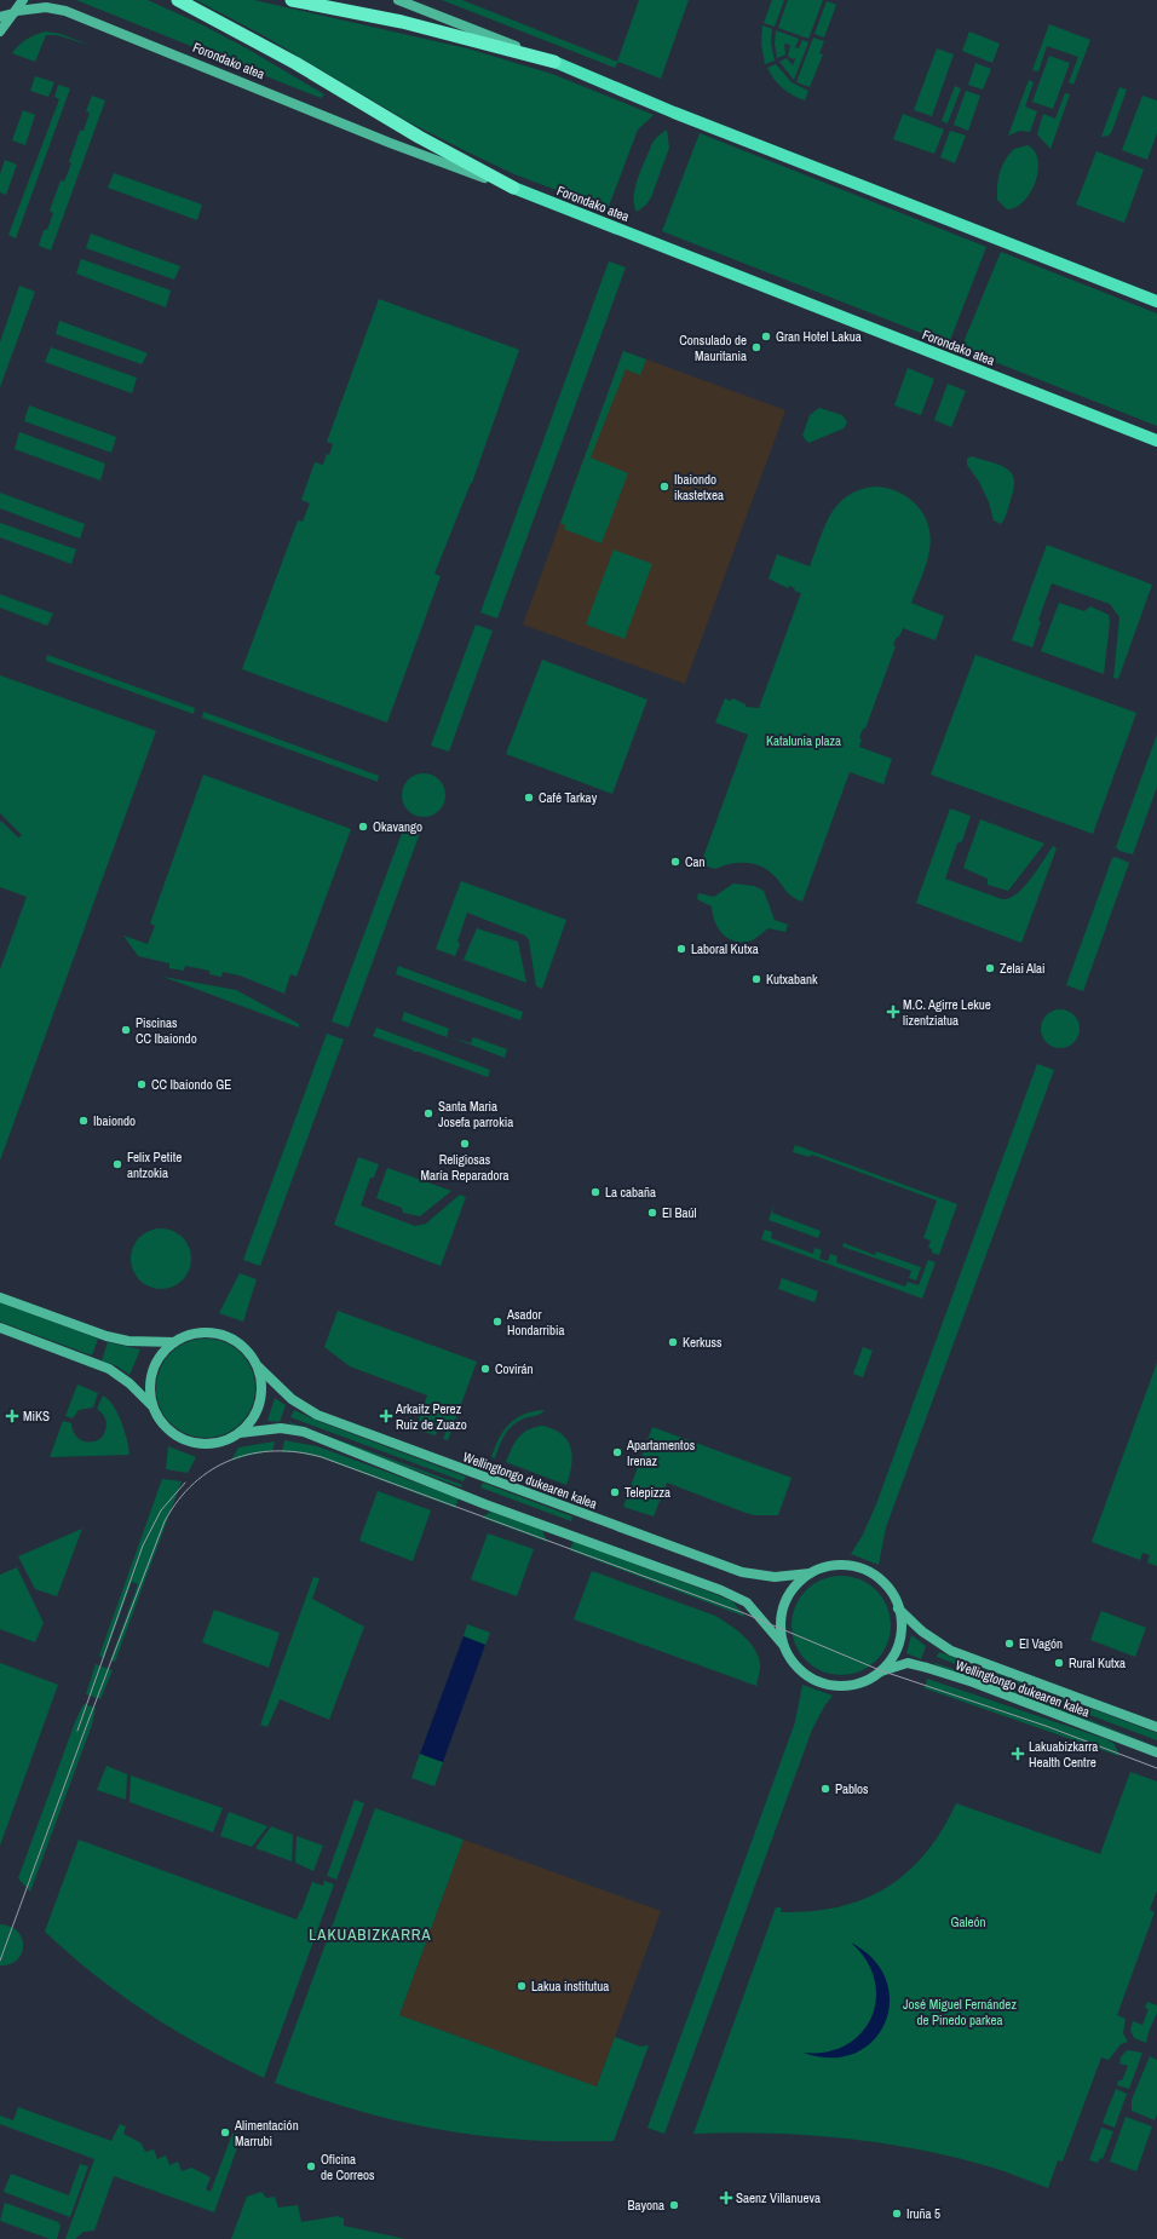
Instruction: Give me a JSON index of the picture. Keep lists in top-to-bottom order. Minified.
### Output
{"streets":{"main road":["Forondako atea","Wellingtongo dukearen kalea"]},"districts":["LAKUABIZKARRA"],"parks":["Katalunia plaza","Galeón","José Miguel Fernández de Pinedo parkea"],"places":{"other":["Gran Hotel Lakua","Consulado de Mauritania","Ibaiondo ikastetxea","Café Tarkay","Okavango","Can","Laboral Kutxa","Zelai Alai","Kutxabank","Piscinas CC Ibaiondo","CC Ibaiondo GE","Santa Maria Josefa parrokia","Ibaiondo","Religiosas María Reparadora","Felix Petite antzokia","La cabaña","El Baúl","Asador Hondarribia","Kerkuss","Covirán","Apartamentos Irenaz","Telepizza","El Vagón","Rural Kutxa","Pablos","Lakua institutua","Alimentación Marrubi","Oficina de Correos","Bayona","Iruña 5"],"health":["M.C. Agirre Lekue lizentziatua","MiKS","Arkaitz Perez Ruiz de Zuazo","Lakuabizkarra Health Centre","Saenz Villanueva"]}}
